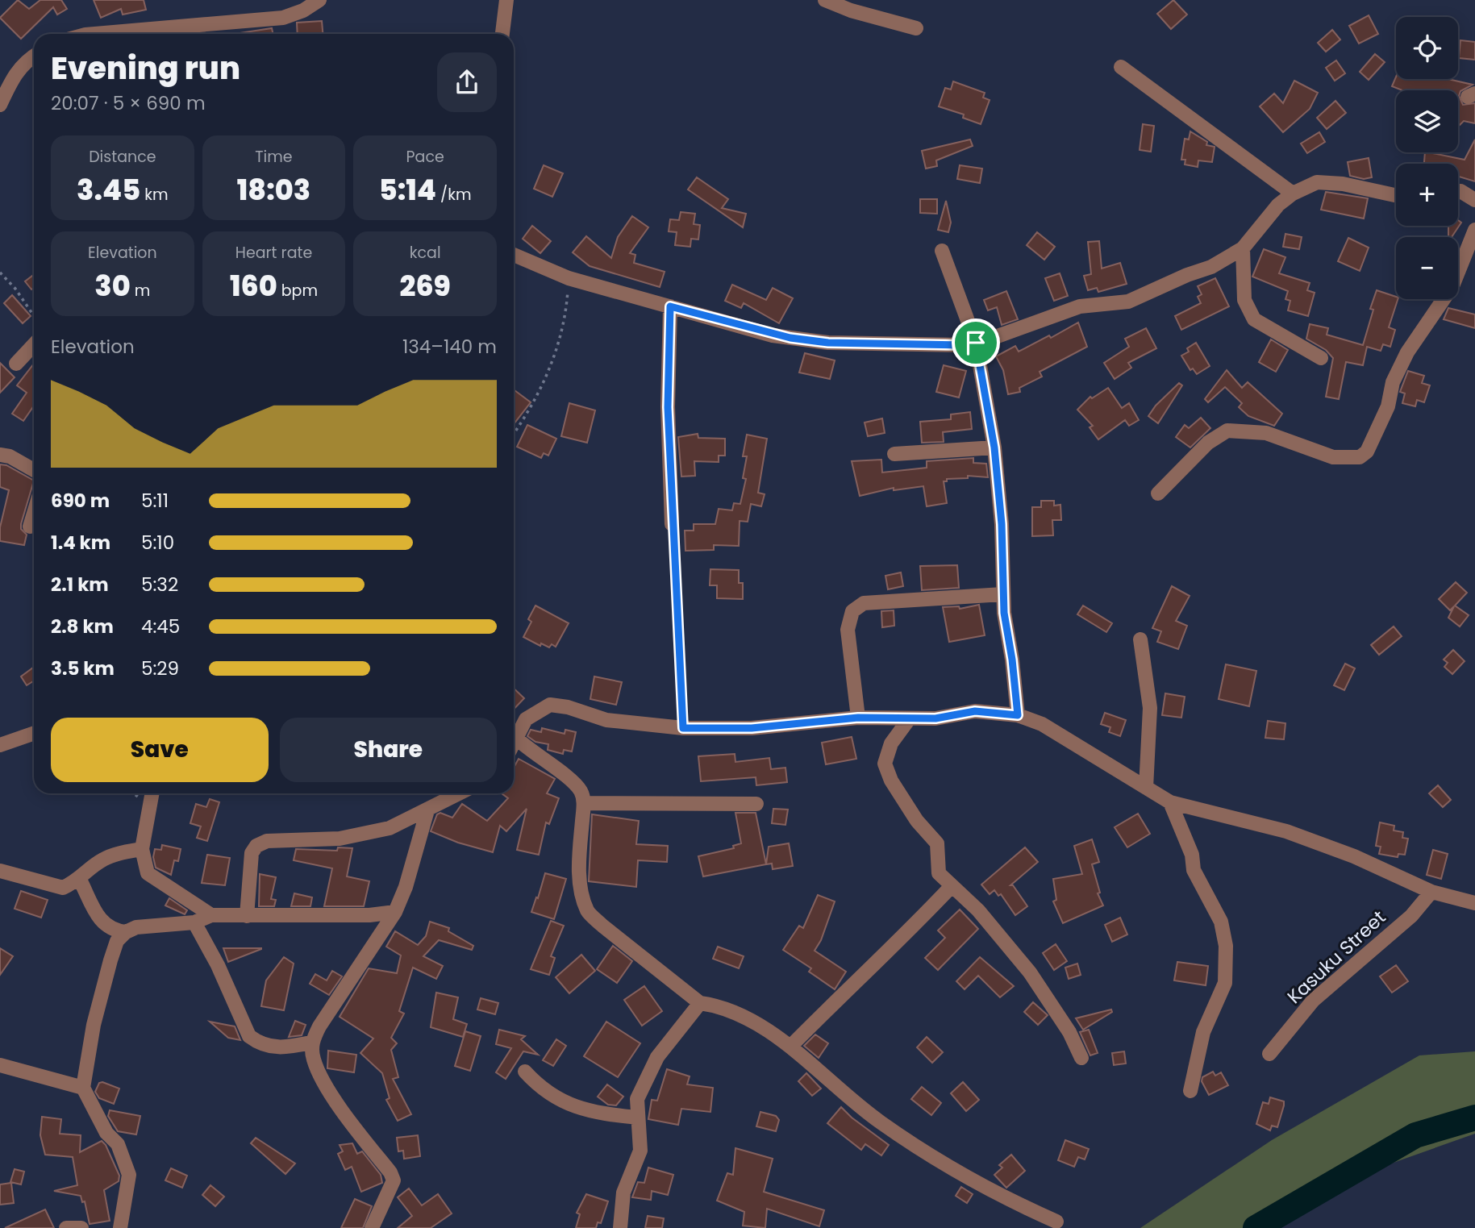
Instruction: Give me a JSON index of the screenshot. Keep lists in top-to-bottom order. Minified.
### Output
{"streets":{"street":["Kasuku Street"]},"page":{"map_buttons":["+","−"],"heading":["Evening run","20:07 · 5 × 690 m"],"stats":[["Distance","3.45 km"],["Time","18:03"],["Pace","5:14 /km"],["Elevation","30 m"],["Heart rate","160 bpm"],["kcal","269"]],"chart":["Elevation","134–140 m"],"list":[{"name":"690 m","note":"5:11"},{"name":"1.4 km","note":"5:10"},{"name":"2.1 km","note":"5:32"},{"name":"2.8 km","note":"4:45"},{"name":"3.5 km","note":"5:29"}],"buttons":["Save","Share"]}}
